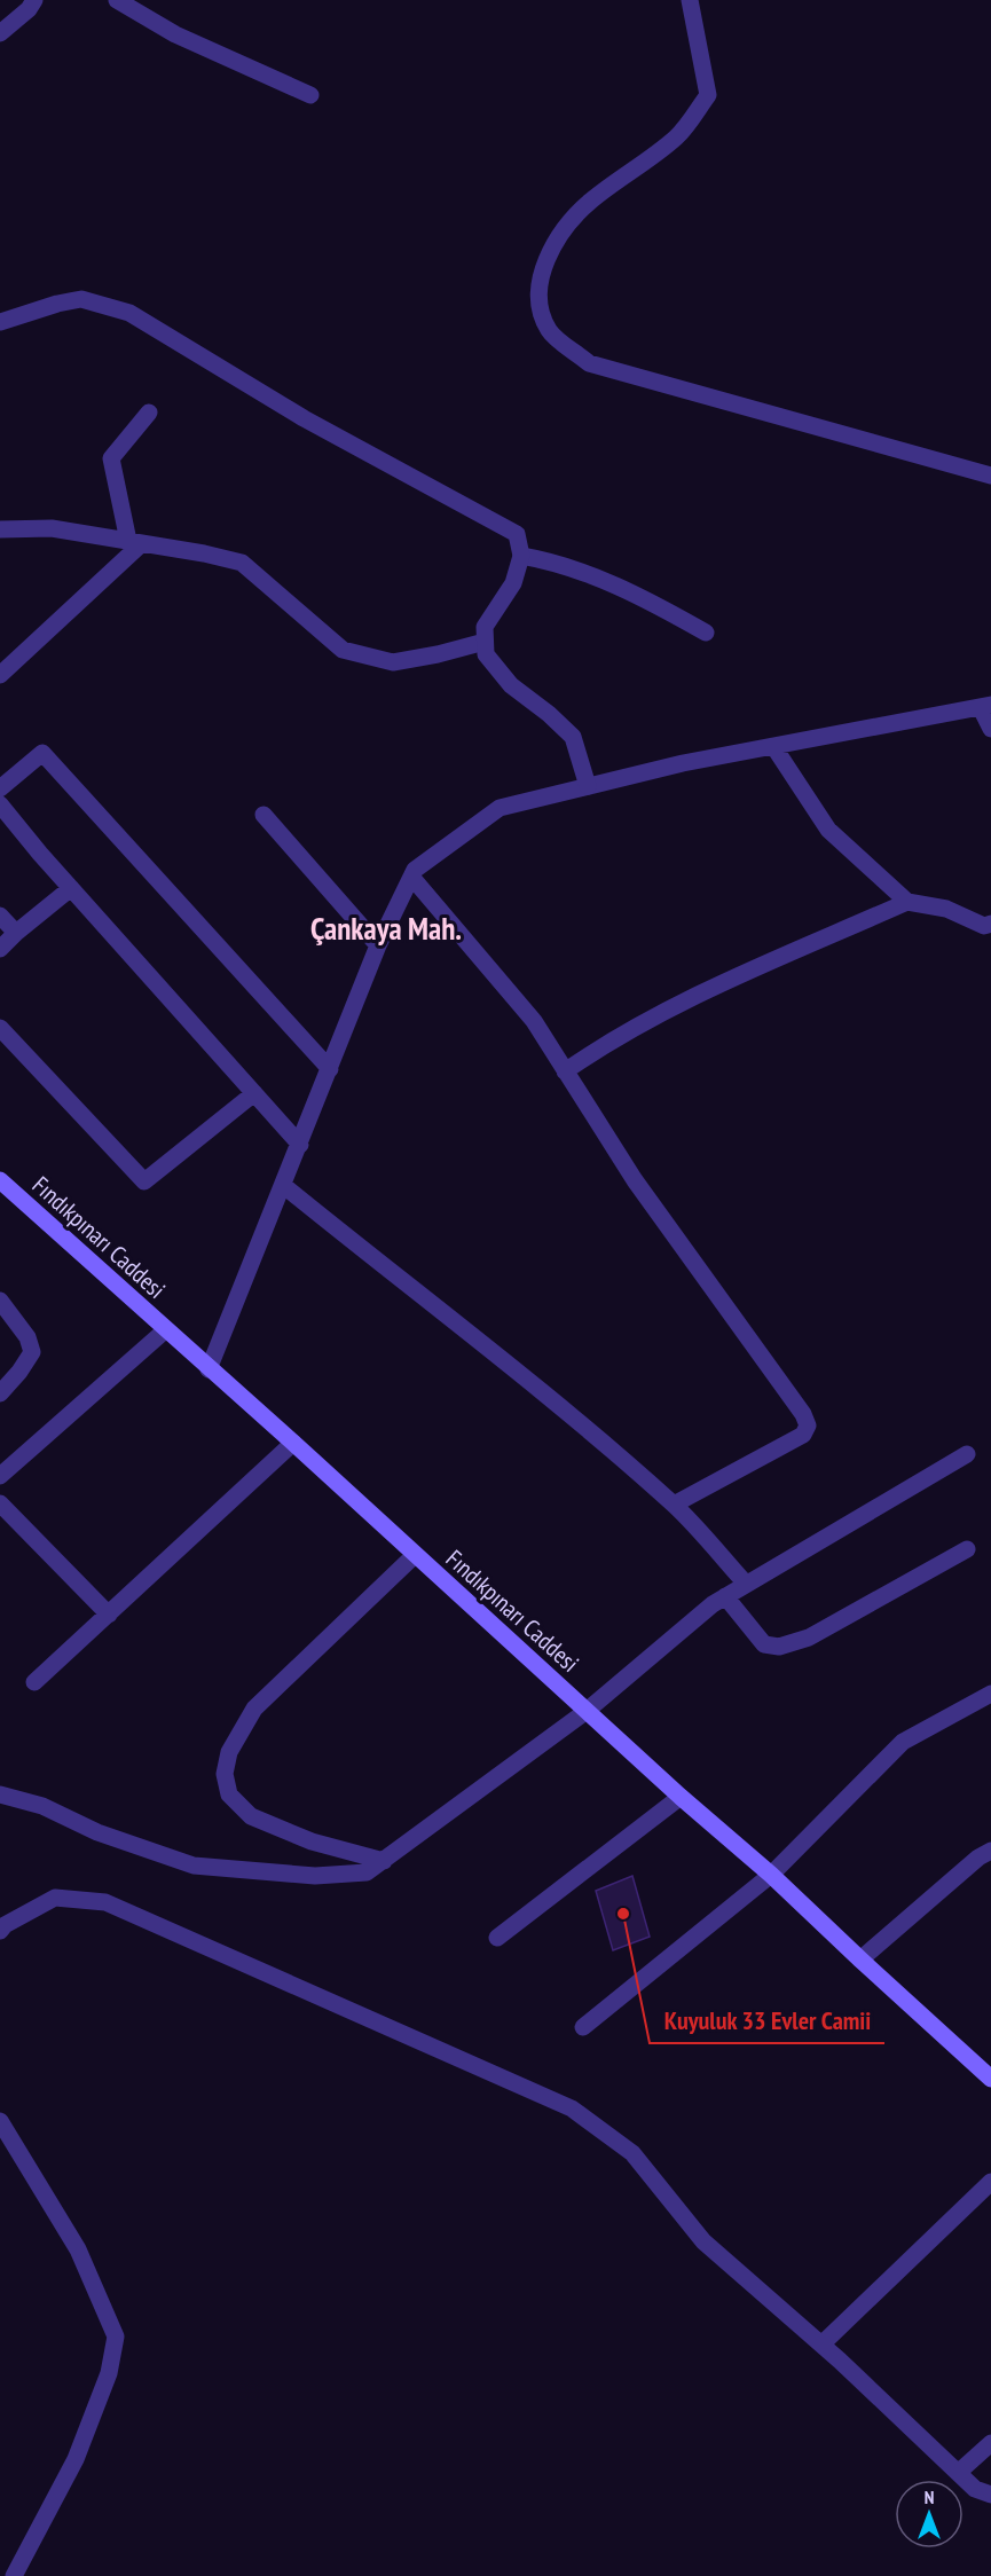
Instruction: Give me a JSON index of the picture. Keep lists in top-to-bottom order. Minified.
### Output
{"streets":{"main road":["Fındıkpınarı Caddesi"]},"districts":["Çankaya Mah."],"places":["Kuyuluk 33 Evler Camii"],"north":"top"}
